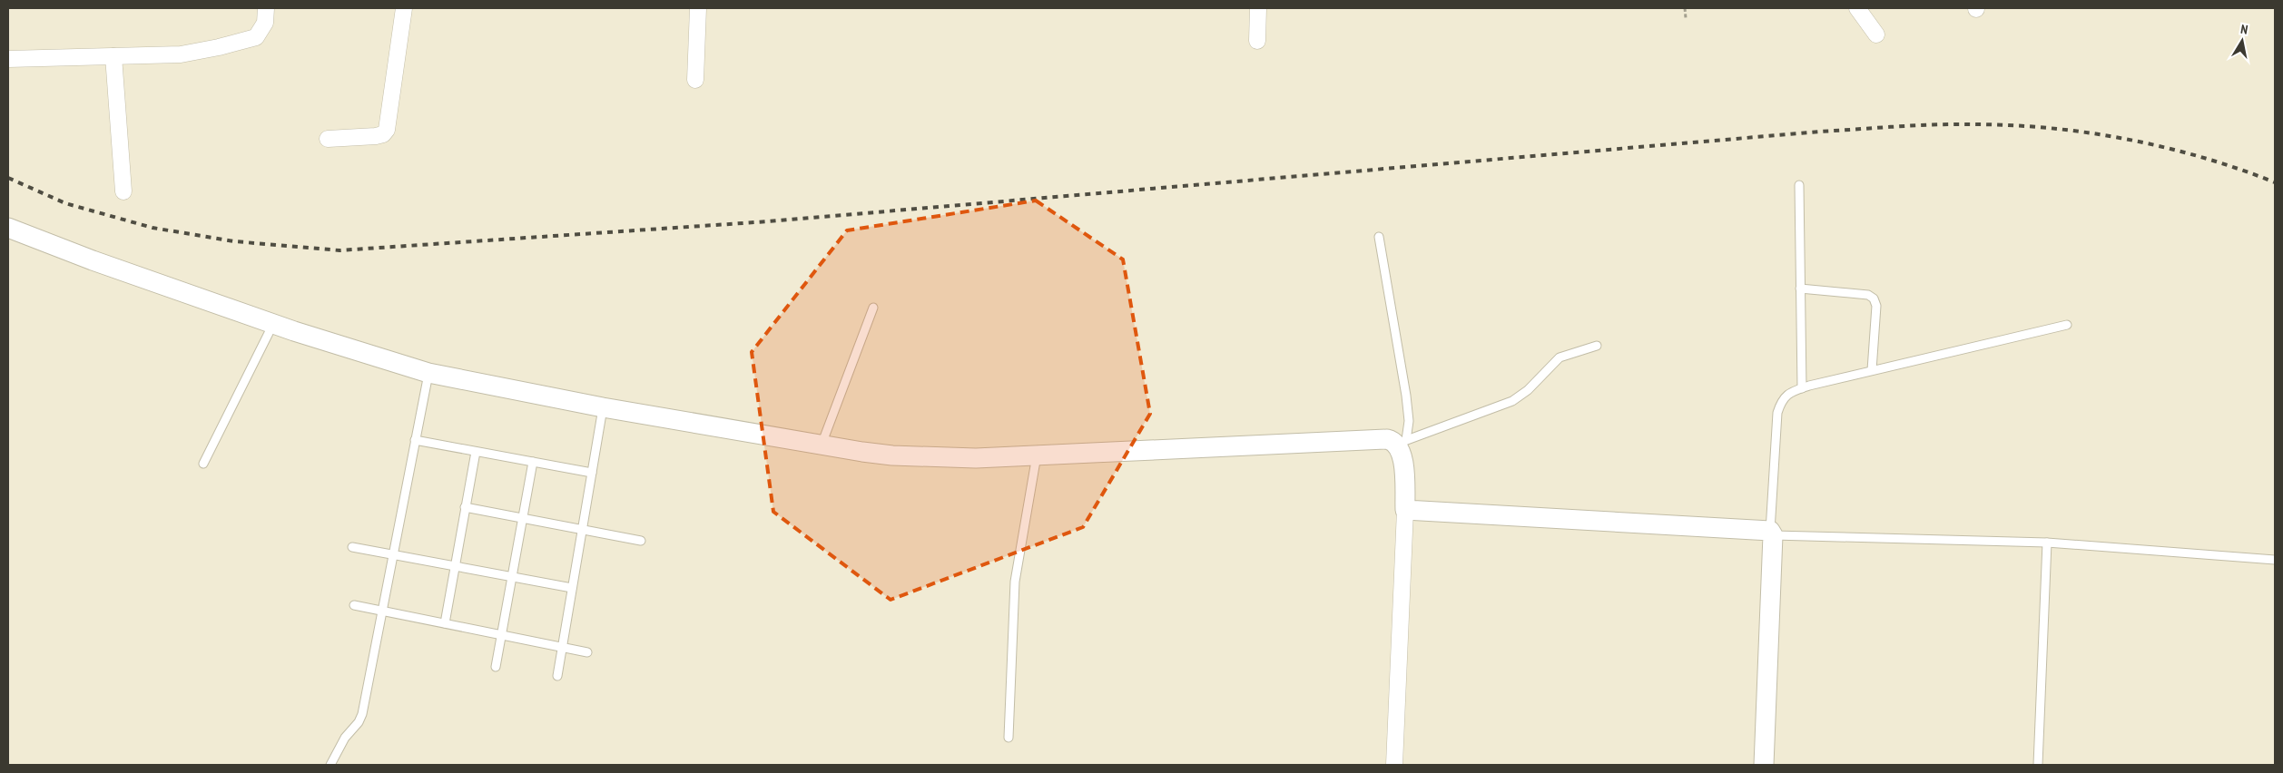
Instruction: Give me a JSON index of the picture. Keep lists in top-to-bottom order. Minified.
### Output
{"north":"top"}
